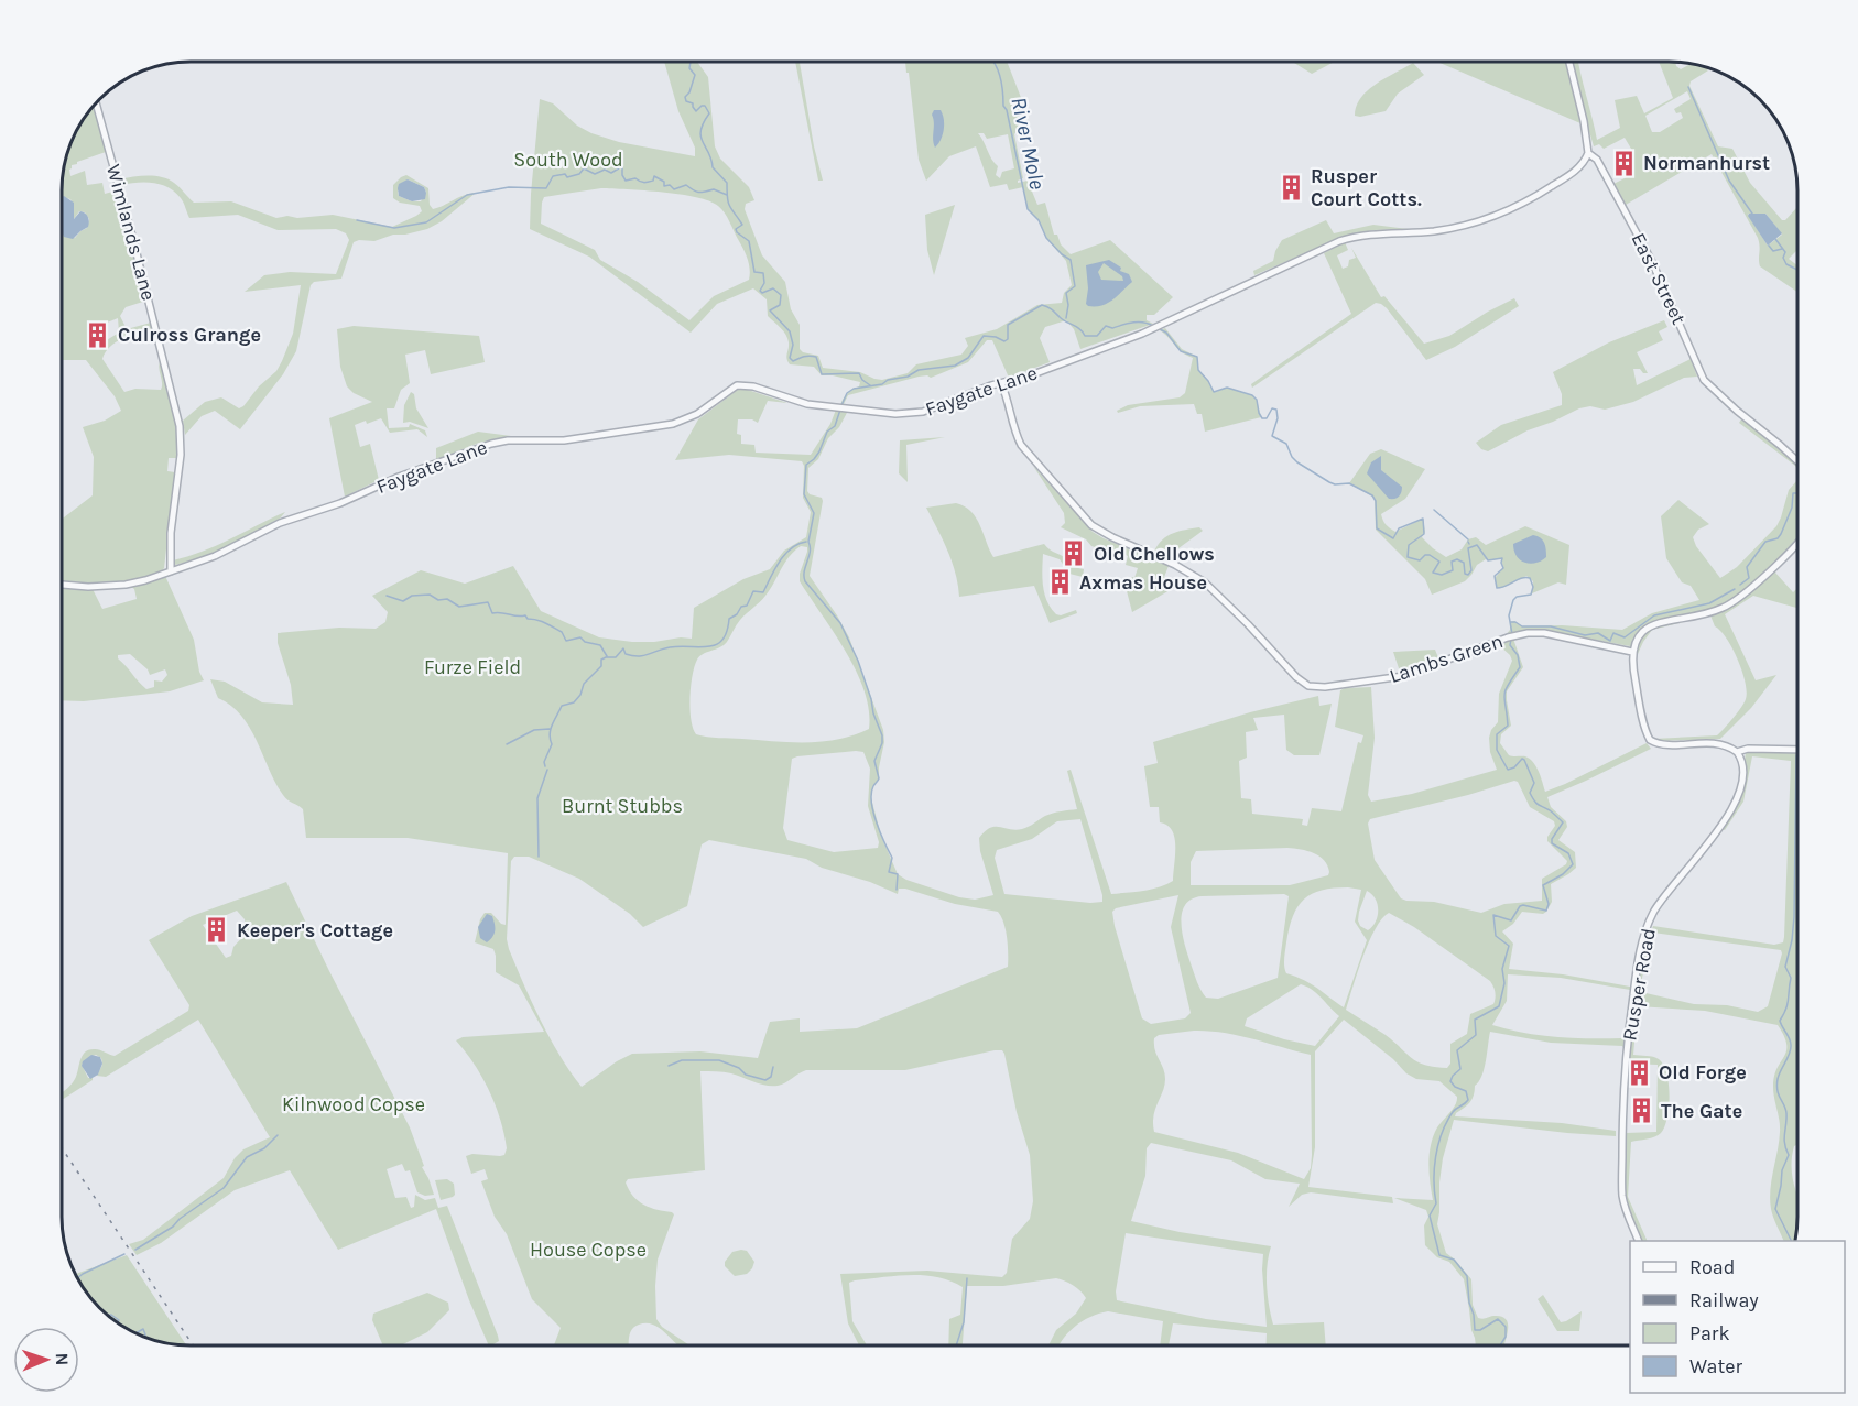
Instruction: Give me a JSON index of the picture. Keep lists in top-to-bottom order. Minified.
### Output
{"streets":{"street":["Wimlands Lane","East Street","Faygate Lane","Lambs Green","Rusper Road"]},"crossings":[["Wimlands Lane","Faygate Lane"],["East Street","Faygate Lane"],["Faygate Lane","Lambs Green"]],"water":["River Mole"],"parks":["South Wood","Furze Field","Burnt Stubbs","Kilnwood Copse","House Copse"],"places":{"building":["Normanhurst","Rusper Court Cotts.","Culross Grange","Old Chellows","Axmas House","Keeper's Cottage","Old Forge","The Gate"]},"legend":["Road","Railway","Park","Water"],"north":"right"}
